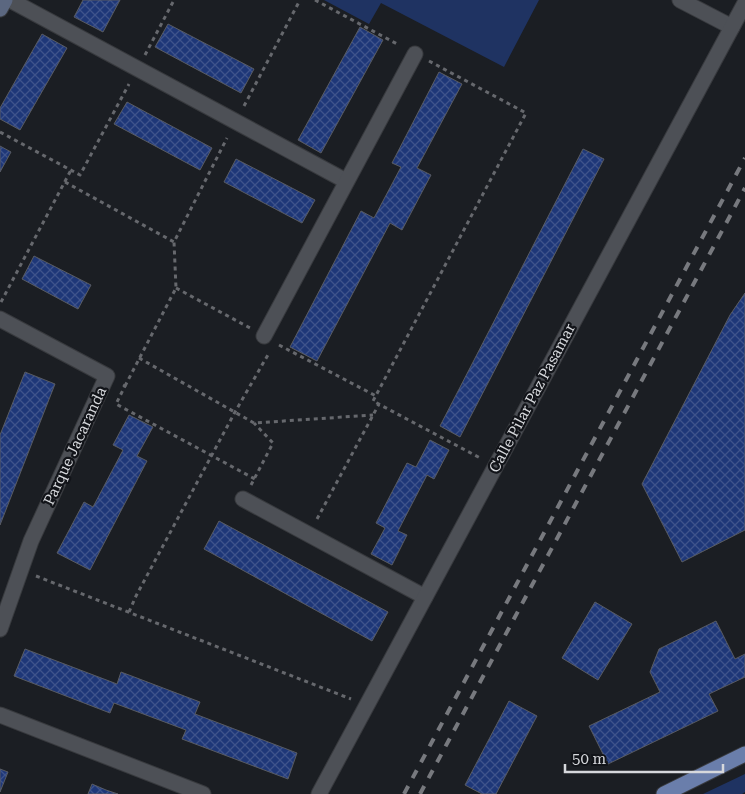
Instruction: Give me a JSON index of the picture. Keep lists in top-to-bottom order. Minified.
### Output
{"streets":{"street":["Calle Pilar Paz Pasamar","Parque Jacaranda"]},"scale_bar":"50 m"}
